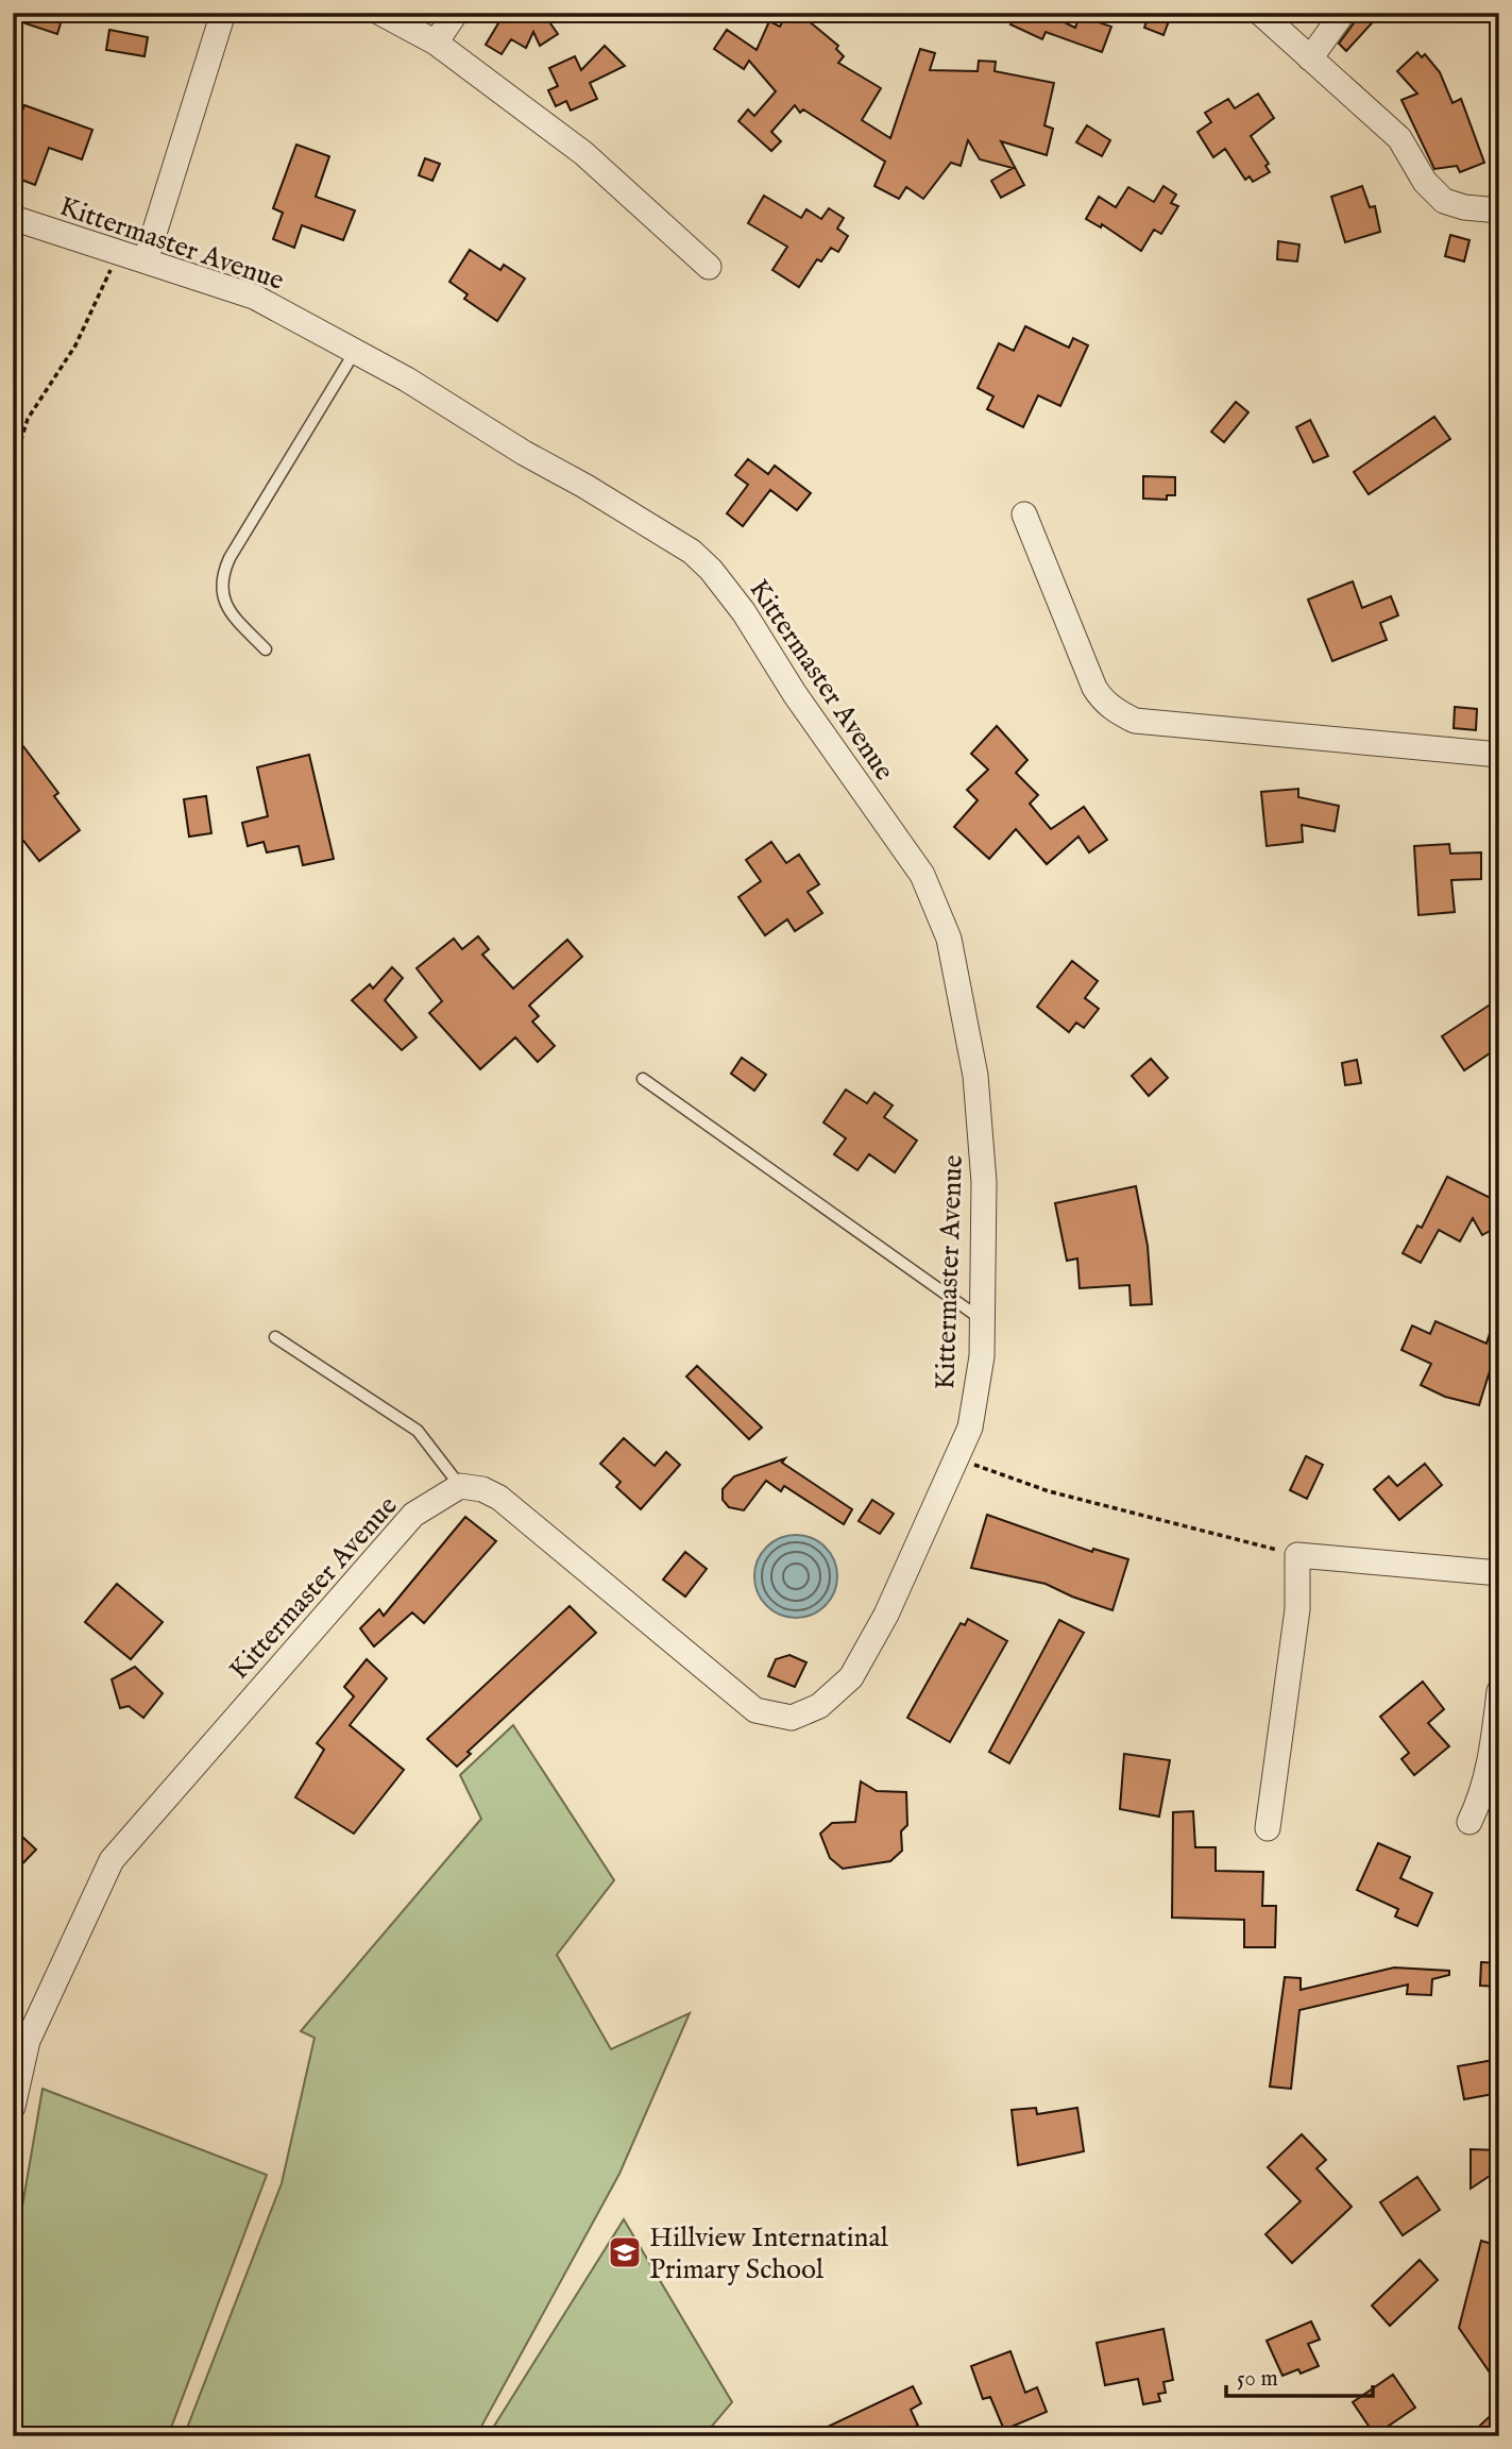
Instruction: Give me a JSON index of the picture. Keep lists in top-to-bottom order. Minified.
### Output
{"streets":{"street":["Kittermaster Avenue"]},"places":{"school or university":["Hillview Internatinal Primary School"]},"scale_bar":"50 m"}
